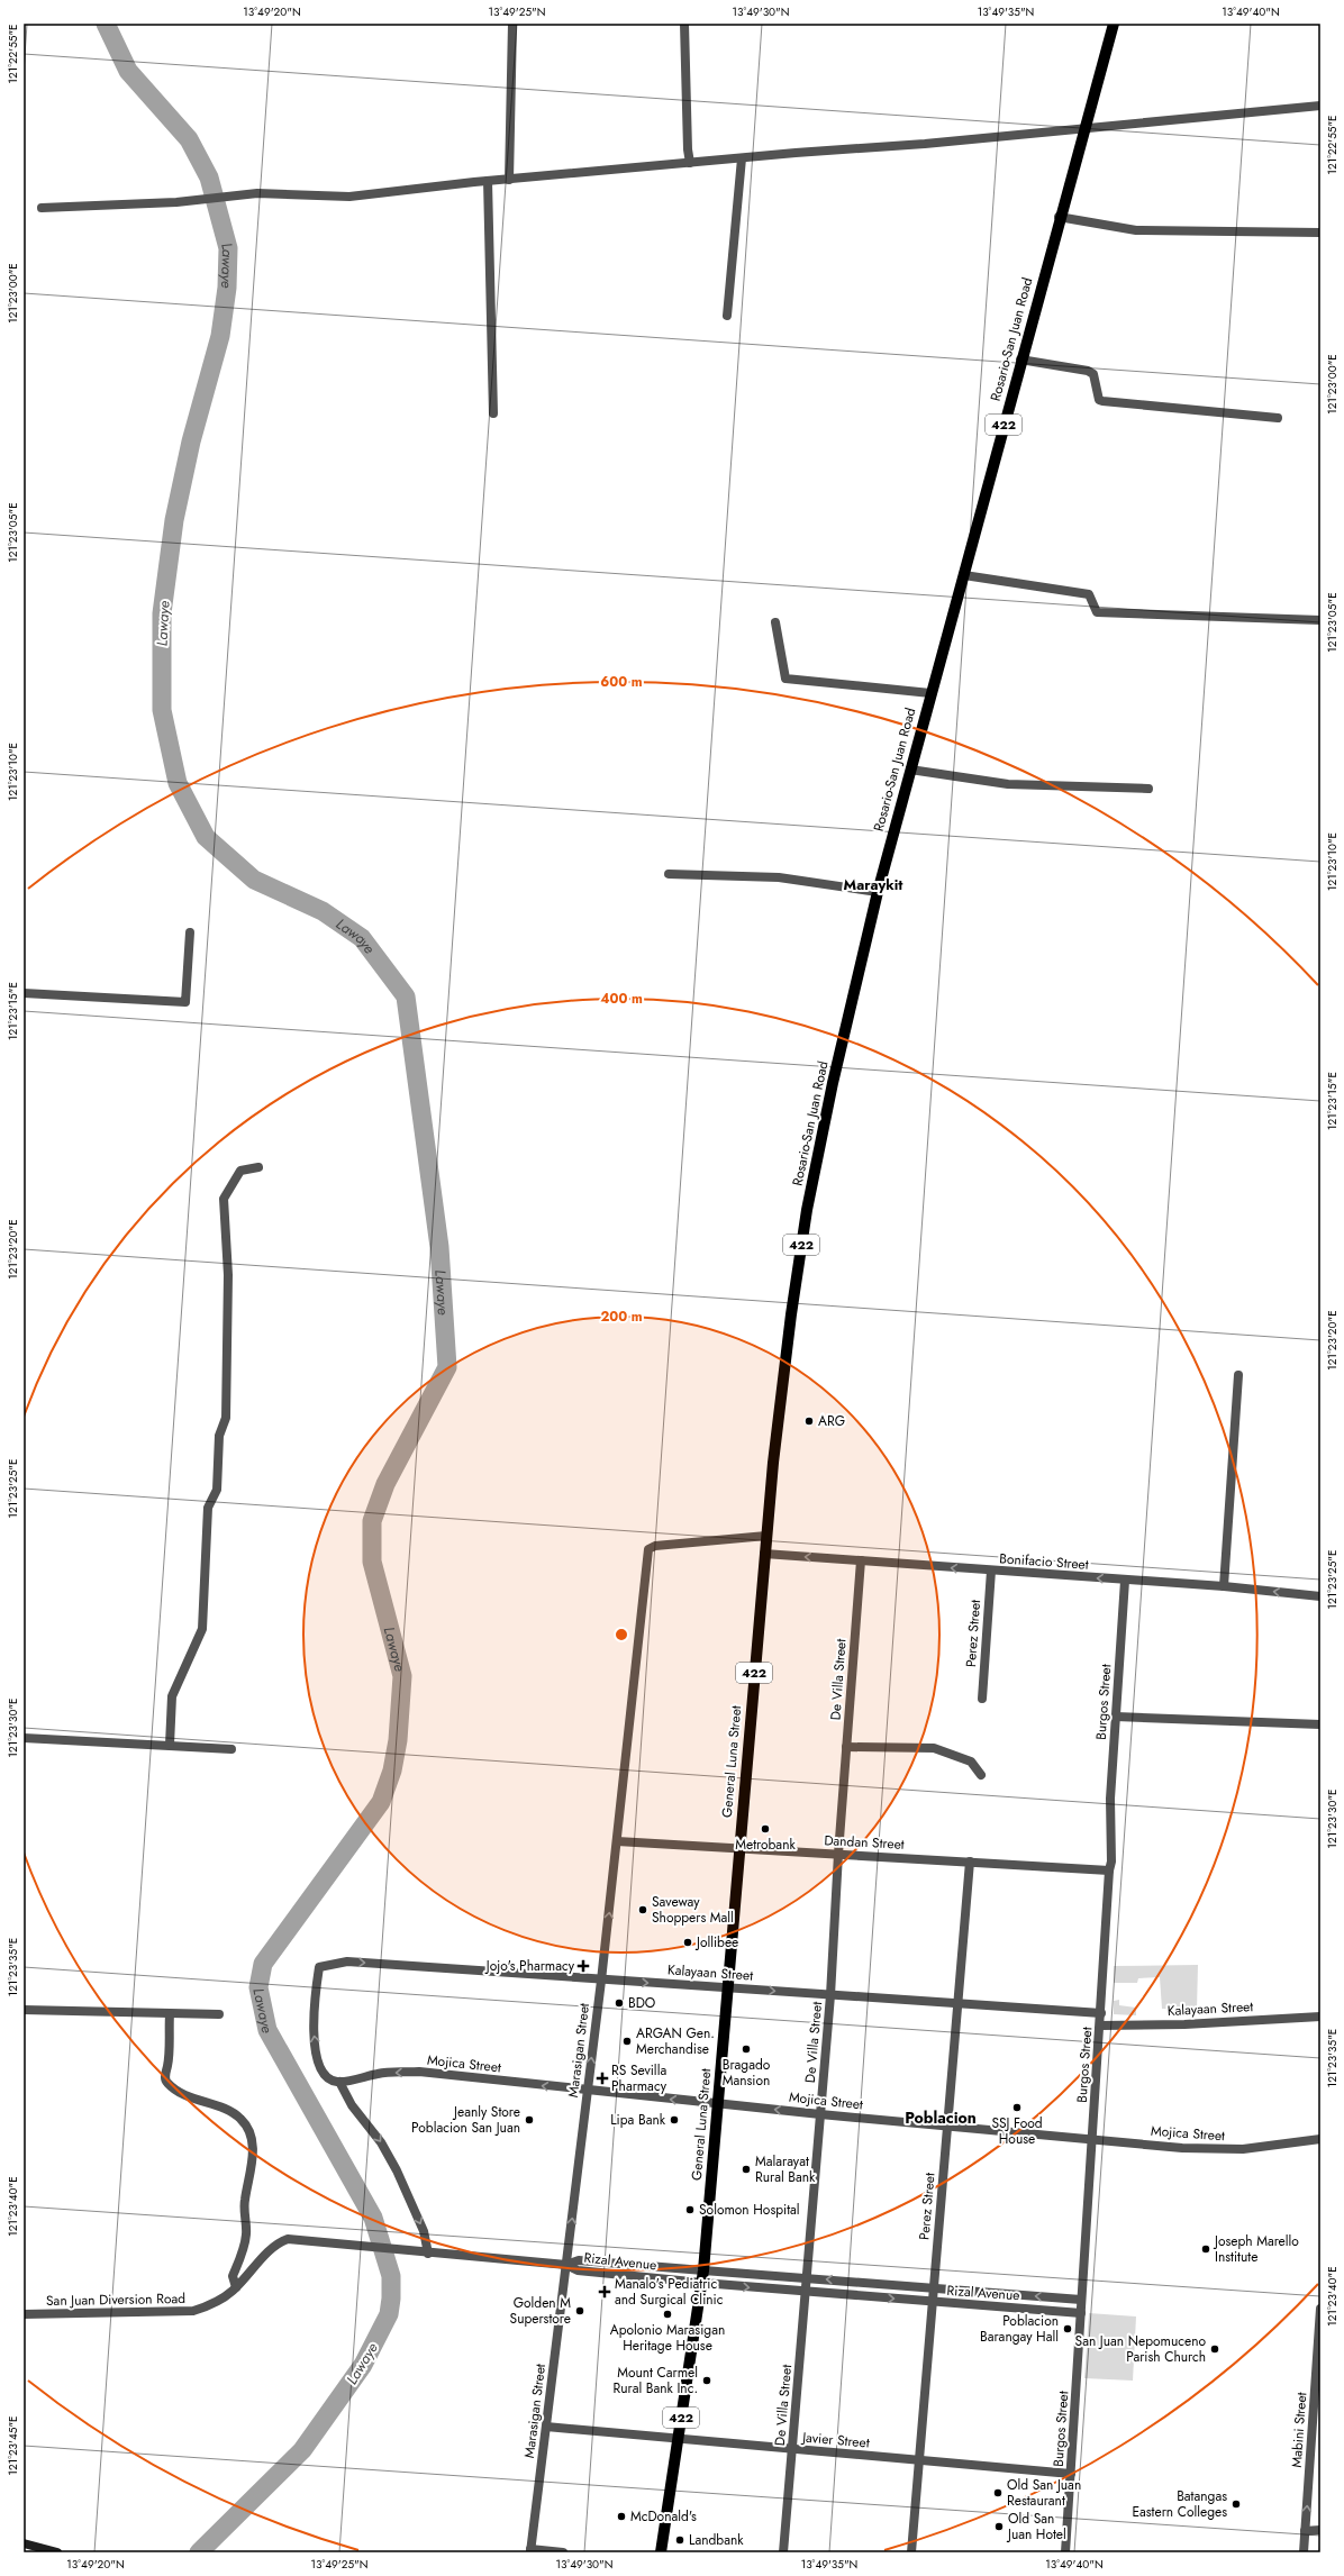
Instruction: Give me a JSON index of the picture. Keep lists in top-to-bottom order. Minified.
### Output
{"streets":{"main road":["Rosario-San Juan Road","422","General Luna Street"],"street":["Bonifacio Street","Perez Street","De Villa Street","Burgos Street","Dandan Street","Kalayaan Street","Marasigan Street","Mojica Street","Rizal Avenue","San Juan Diversion Road","Mabini Street","Javier Street"]},"crossings":[["Rosario-San Juan Road","General Luna Street"],["Rosario-San Juan Road","Marasigan Street"],["Bonifacio Street","Perez Street"],["Bonifacio Street","De Villa Street"],["Bonifacio Street","Burgos Street"],["Bonifacio Street","General Luna Street"],["Perez Street","Dandan Street"],["Perez Street","Kalayaan Street"],["Perez Street","Mojica Street"],["Perez Street","Rizal Avenue"],["Perez Street","Javier Street"],["De Villa Street","Dandan Street"],["De Villa Street","Kalayaan Street"],["De Villa Street","Mojica Street"],["De Villa Street","Rizal Avenue"],["De Villa Street","Javier Street"],["Burgos Street","Dandan Street"],["Burgos Street","Kalayaan Street"],["Burgos Street","Mojica Street"],["Burgos Street","Rizal Avenue"],["Burgos Street","Javier Street"],["General Luna Street","Dandan Street"],["General Luna Street","Kalayaan Street"],["General Luna Street","Marasigan Street"],["General Luna Street","Mojica Street"],["General Luna Street","Rizal Avenue"],["General Luna Street","Javier Street"],["Dandan Street","Marasigan Street"],["Kalayaan Street","Marasigan Street"],["Kalayaan Street","Mojica Street"],["Marasigan Street","Mojica Street"],["Marasigan Street","Rizal Avenue"],["Marasigan Street","San Juan Diversion Road"],["Marasigan Street","Javier Street"],["Rizal Avenue","San Juan Diversion Road"]],"one_way":["Bonifacio Street","Marasigan Street","Mojica Street","Mabini Street"],"districts":["Maraykit","Poblacion"],"water":["Lawaye"],"places":{"other":["ARG","Metrobank","Saveway Shoppers Mall","Jollibee","BDO","ARGAN Gen. Merchandise","Bragado Mansion","SSJ Food House","Jeanly Store Poblacion San Juan","Lipa Bank","Malarayat Rural Bank","Solomon Hospital","Joseph Marello Institute","Golden M Superstore","Apolonio Marasigan Heritage House","Poblacion Barangay Hall","San Juan Nepomuceno Parish Church","Mount Carmel Rural Bank Inc.","Old San Juan Restaurant","Batangas Eastern Colleges","McDonald's","Old San Juan Hotel","Landbank"],"health":["Jojo's Pharmacy","RS Sevilla Pharmacy","Manalo's Pediatric and Surgical Clinic"]},"coordinates":["13°49'20\"N","13°49'25\"N","13°49'30\"N","13°49'35\"N","13°49'40\"N","121°22'55\"E","121°23'00\"E","121°23'05\"E","121°23'10\"E","121°23'15\"E","121°23'20\"E","121°23'25\"E","121°23'30\"E","121°23'35\"E","121°23'40\"E","121°23'45\"E"],"rings":["600 m","400 m","200 m"]}
